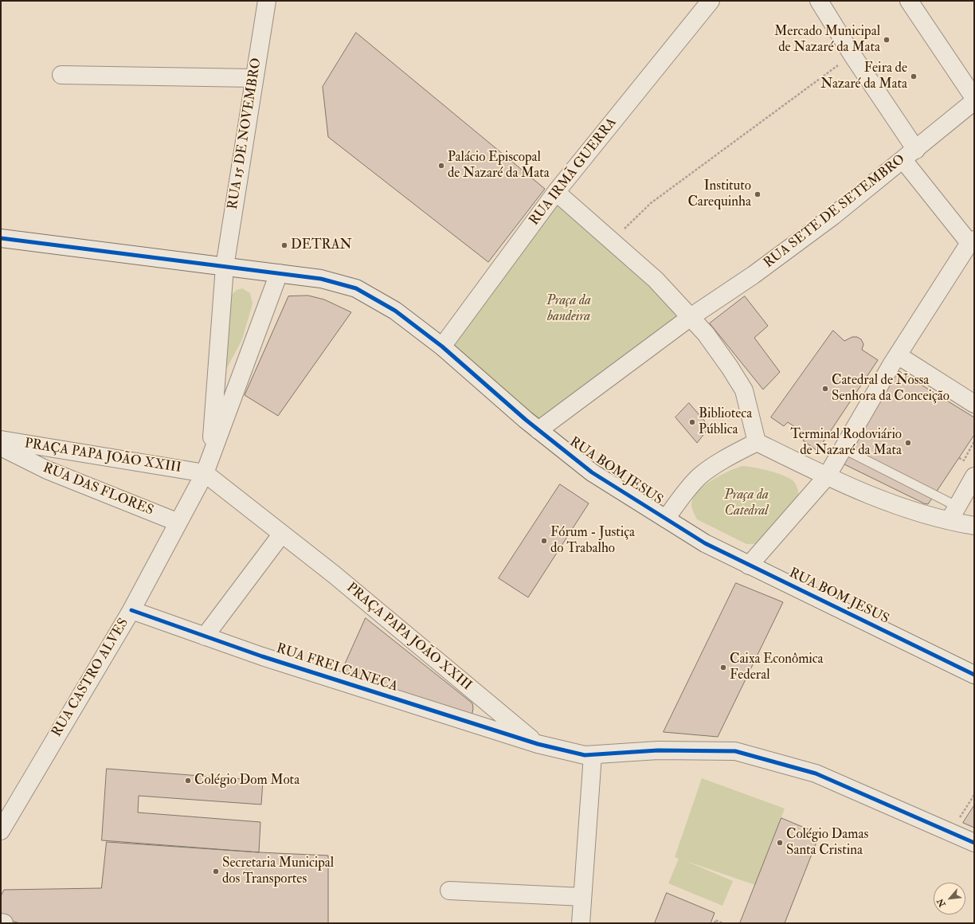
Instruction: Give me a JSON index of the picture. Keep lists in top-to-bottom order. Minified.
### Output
{"streets":{"street":["RUA 15 DE NOVEMBRO","RUA IRMÃ GUERRA","RUA SETE DE SETEMBRO","PRAÇA PAPA JOÃO XXIII","RUA BOM JESUS","RUA DAS FLORES","RUA FREI CANECA","RUA CASTRO ALVES"]},"crossings":[["RUA 15 DE NOVEMBRO","PRAÇA PAPA JOÃO XXIII"],["RUA 15 DE NOVEMBRO","RUA BOM JESUS"],["RUA 15 DE NOVEMBRO","RUA CASTRO ALVES"],["RUA IRMÃ GUERRA","RUA BOM JESUS"],["RUA SETE DE SETEMBRO","RUA BOM JESUS"],["PRAÇA PAPA JOÃO XXIII","RUA FREI CANECA"],["PRAÇA PAPA JOÃO XXIII","RUA CASTRO ALVES"],["RUA BOM JESUS","RUA CASTRO ALVES"],["RUA DAS FLORES","RUA CASTRO ALVES"],["RUA FREI CANECA","RUA CASTRO ALVES"]],"parks":["Praça da bandeira","Praça da Catedral"],"places":["Mercado Municipal de Nazaré da Mata","Feira de Nazaré da Mata","Palácio Episcopal de Nazaré da Mata","Instituto Carequinha","DETRAN","Catedral de Nossa Senhora da Conceição","Biblioteca Pública","Terminal Rodoviário de Nazaré da Mata","Fórum - Justiça do Trabalho","Caixa Econômica Federal","Colégio Dom Mota","Colégio Damas Santa Cristina","Secretaria Municipal dos Transportes"],"north":"bottom left"}
